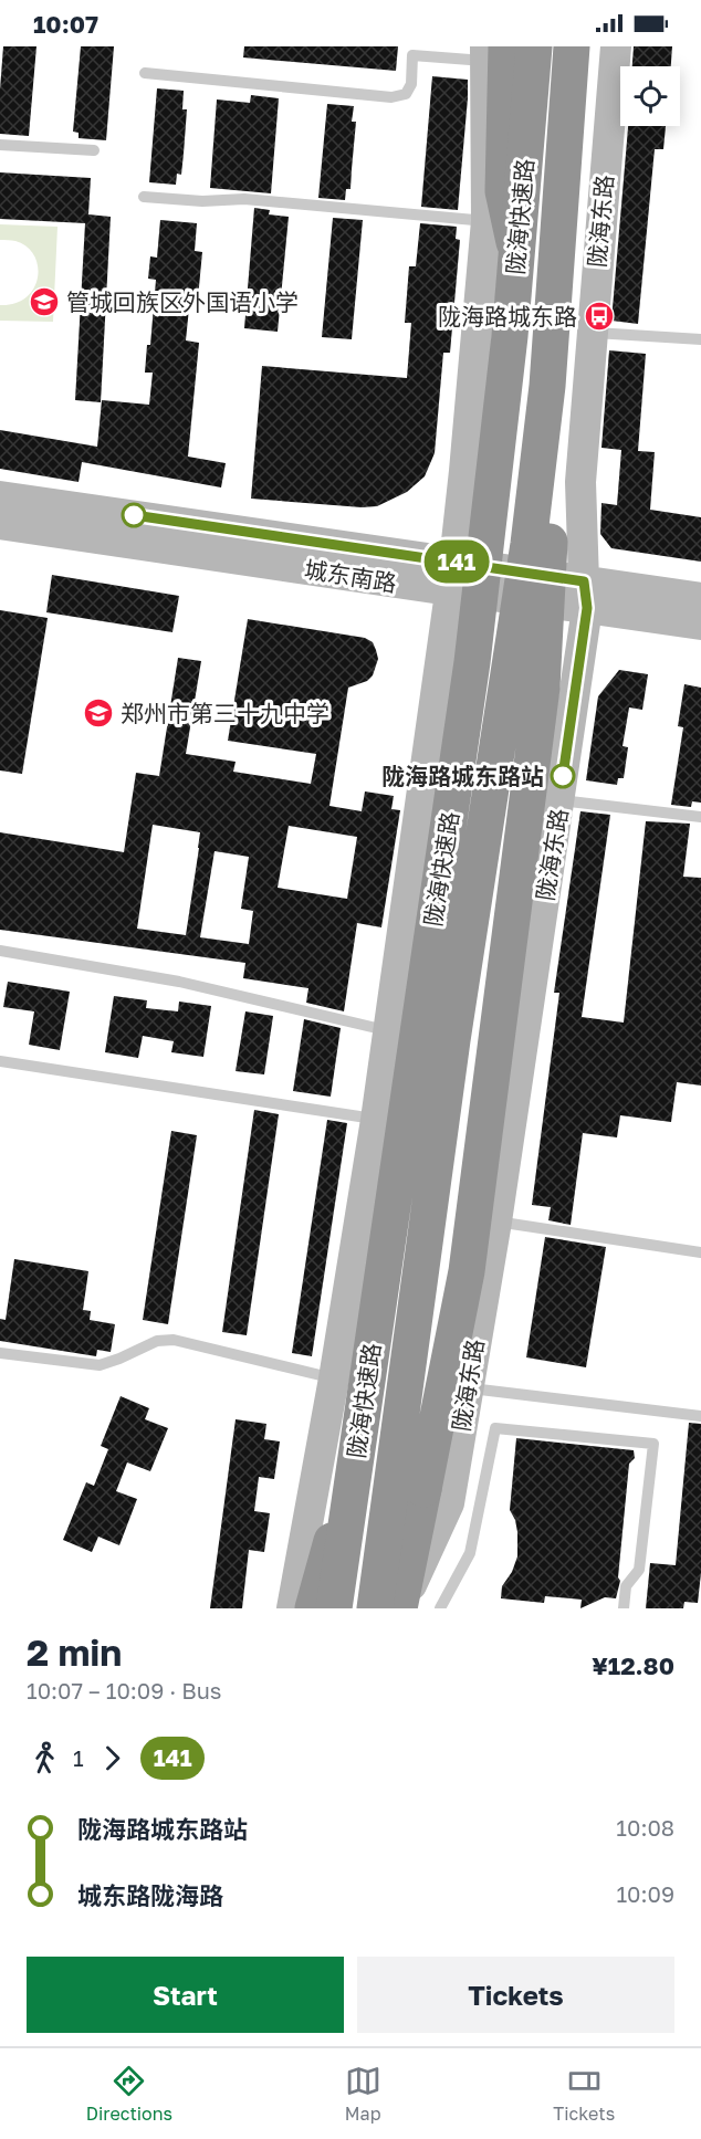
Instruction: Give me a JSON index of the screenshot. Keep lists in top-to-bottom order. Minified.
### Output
{"streets":{"highway":["陇海快速路"],"street":["陇海东路","城东南路"]},"crossings":[["陇海东路","城东南路"]],"places":{"school or university":["管城回族区外国语小学","郑州市第三十九中学"],"bus stop":["陇海路城东路"],"other":["陇海路城东路站"]},"lines":["bus line 141"],"page":{"status":"10:07","on_map":"141","heading":["2 min","10:07 – 10:09 · Bus","¥12.80"],"legs":["1","141"],"list":[{"name":"陇海路城东路站","value":"10:08"},{"name":"城东路陇海路","value":"10:09"}],"buttons":["Start","Tickets"],"tabs":["Directions","Map","Tickets"]}}
